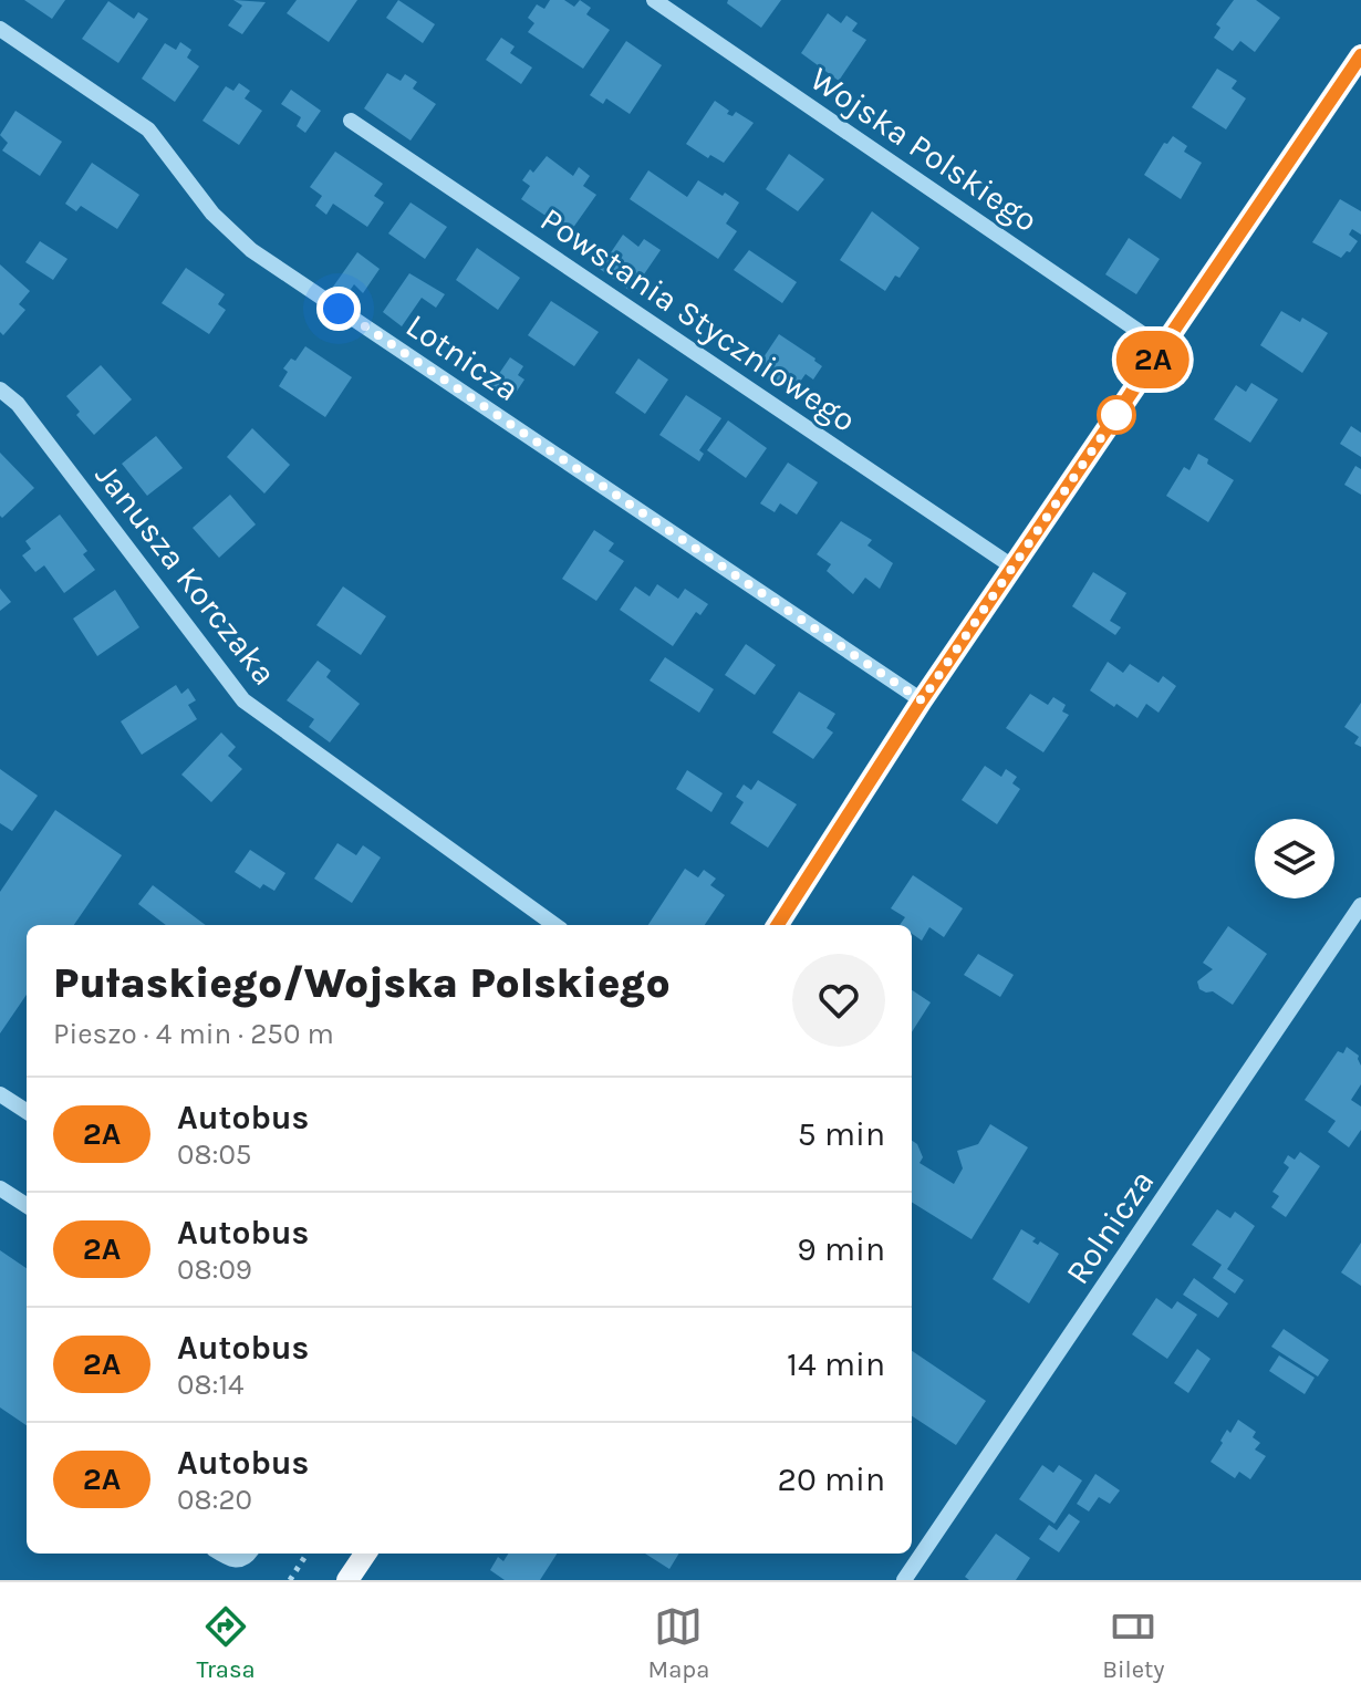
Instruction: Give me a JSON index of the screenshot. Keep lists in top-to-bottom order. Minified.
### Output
{"streets":{"street":["Wojska Polskiego","Powstania Styczniowego","Lotnicza","Janusza Korczaka","Rolnicza"]},"lines":["bus line 2A"],"page":{"on_map":"2A","heading":["Pułaskiego/Wojska Polskiego","Pieszo · 4 min · 250 m"],"list":[{"mark":"2A","name":"Autobus","note":"08:05","value":"5 min"},{"mark":"2A","name":"Autobus","note":"08:09","value":"9 min"},{"mark":"2A","name":"Autobus","note":"08:14","value":"14 min"},{"mark":"2A","name":"Autobus","note":"08:20","value":"20 min"}],"tabs":["Trasa","Mapa","Bilety"]}}
